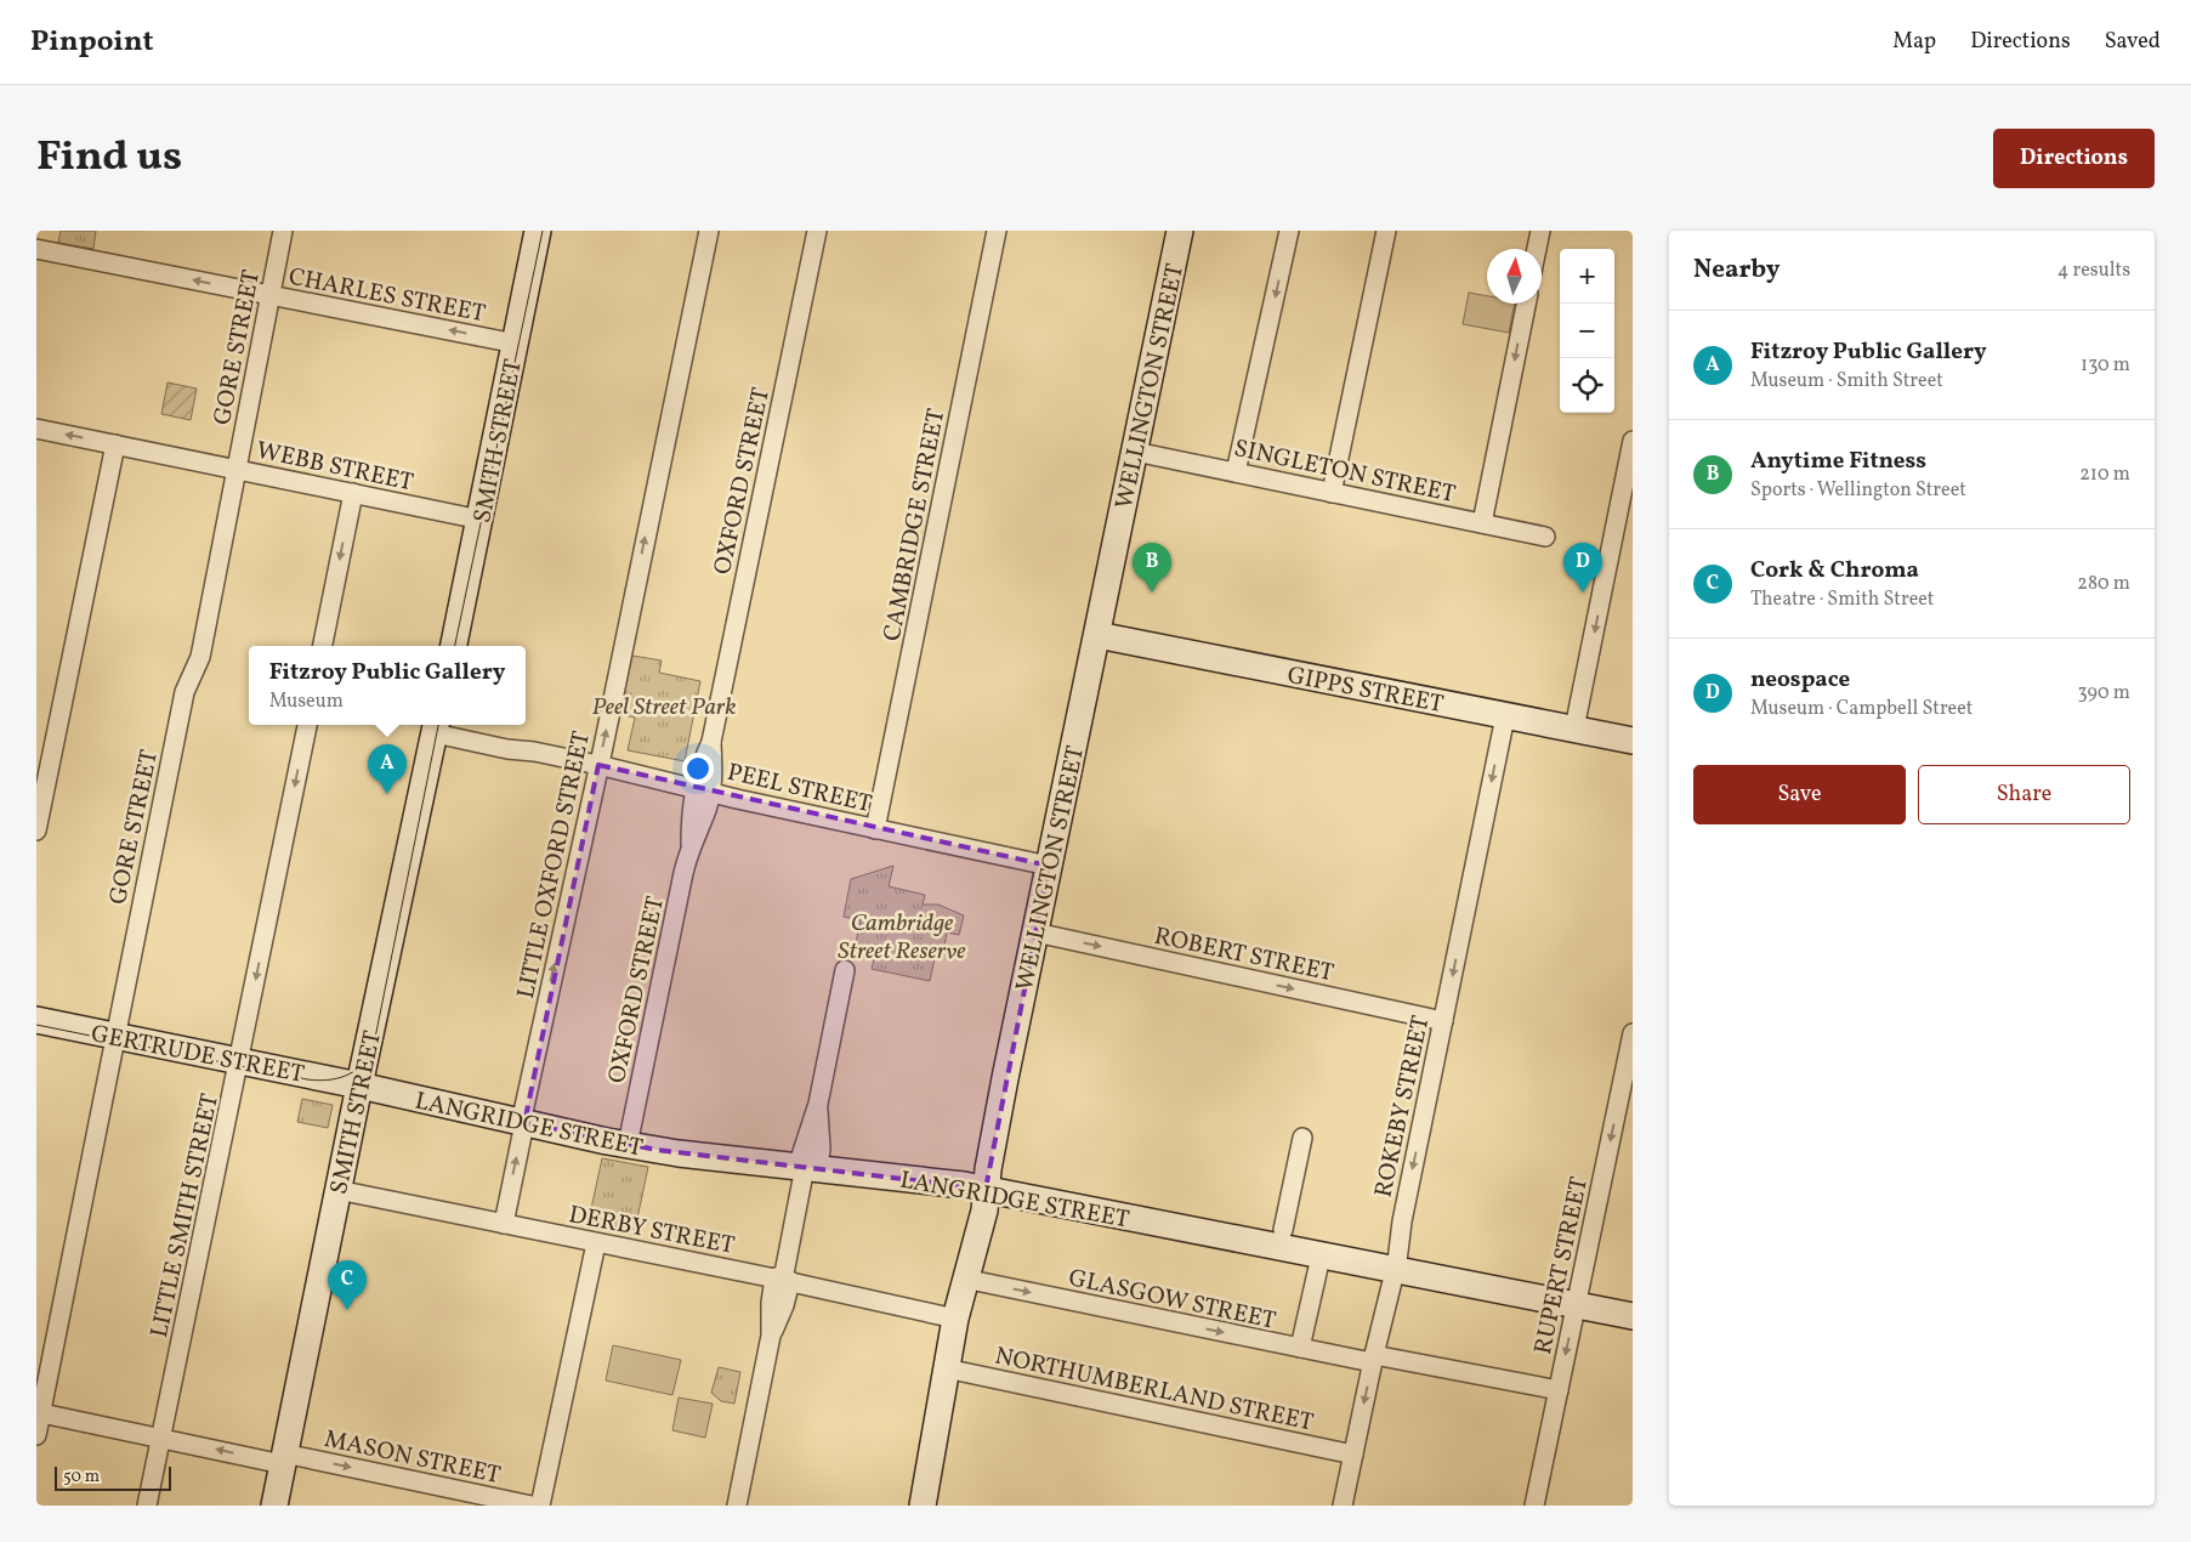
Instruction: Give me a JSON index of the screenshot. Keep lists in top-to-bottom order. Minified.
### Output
{"streets":{"street":["CHARLES STREET","GORE STREET","WELLINGTON STREET","SMITH STREET","WEBB STREET","SINGLETON STREET","OXFORD STREET","CAMBRIDGE STREET","GIPPS STREET","PEEL STREET","LITTLE OXFORD STREET","ROBERT STREET","GERTRUDE STREET","ROKEBY STREET","LANGRIDGE STREET","LITTLE SMITH STREET","DERBY STREET","RUPERT STREET","GLASGOW STREET","NORTHUMBERLAND STREET","MASON STREET"]},"crossings":[["CHARLES STREET","GORE STREET"],["CHARLES STREET","SMITH STREET"],["GORE STREET","WEBB STREET"],["GORE STREET","GERTRUDE STREET"],["GORE STREET","MASON STREET"],["WELLINGTON STREET","SINGLETON STREET"],["WELLINGTON STREET","GIPPS STREET"],["WELLINGTON STREET","PEEL STREET"],["WELLINGTON STREET","ROBERT STREET"],["WELLINGTON STREET","LANGRIDGE STREET"],["WELLINGTON STREET","DERBY STREET"],["WELLINGTON STREET","GLASGOW STREET"],["WELLINGTON STREET","NORTHUMBERLAND STREET"],["SMITH STREET","WEBB STREET"],["SMITH STREET","PEEL STREET"],["SMITH STREET","GERTRUDE STREET"],["SMITH STREET","LANGRIDGE STREET"],["SMITH STREET","DERBY STREET"],["SMITH STREET","MASON STREET"],["OXFORD STREET","PEEL STREET"],["OXFORD STREET","LANGRIDGE STREET"],["CAMBRIDGE STREET","PEEL STREET"],["GIPPS STREET","ROKEBY STREET"],["PEEL STREET","LITTLE OXFORD STREET"],["LITTLE OXFORD STREET","LANGRIDGE STREET"],["LITTLE OXFORD STREET","DERBY STREET"],["ROBERT STREET","ROKEBY STREET"],["GERTRUDE STREET","LANGRIDGE STREET"],["GERTRUDE STREET","LITTLE SMITH STREET"],["ROKEBY STREET","LANGRIDGE STREET"],["ROKEBY STREET","GLASGOW STREET"],["ROKEBY STREET","NORTHUMBERLAND STREET"],["LANGRIDGE STREET","RUPERT STREET"],["LITTLE SMITH STREET","MASON STREET"],["RUPERT STREET","GLASGOW STREET"]],"one_way":["CHARLES STREET","LITTLE OXFORD STREET","ROBERT STREET","ROKEBY STREET","LITTLE SMITH STREET","RUPERT STREET","GLASGOW STREET"],"parks":["Peel Street Park","Cambridge Street Reserve"],"scale_bar":"50 m","north":"top","page":{"header":"Pinpoint","nav":["Map","Directions","Saved"],"title":"Find us","buttons":["Directions",["Save","Share"]],"heading":["Nearby","4 results"],"map_buttons":["+","−"],"list":[{"mark":"A","name":"Fitzroy Public Gallery","note":"Museum · Smith Street","value":"130 m"},{"mark":"B","name":"Anytime Fitness","note":"Sports · Wellington Street","value":"210 m"},{"mark":"C","name":"Cork & Chroma","note":"Theatre · Smith Street","value":"280 m"},{"mark":"D","name":"neospace","note":"Museum · Campbell Street","value":"390 m"}],"pins":["B","D","A","C"],"popup":["Fitzroy Public Gallery","Museum"],"scale":"50 m"}}
